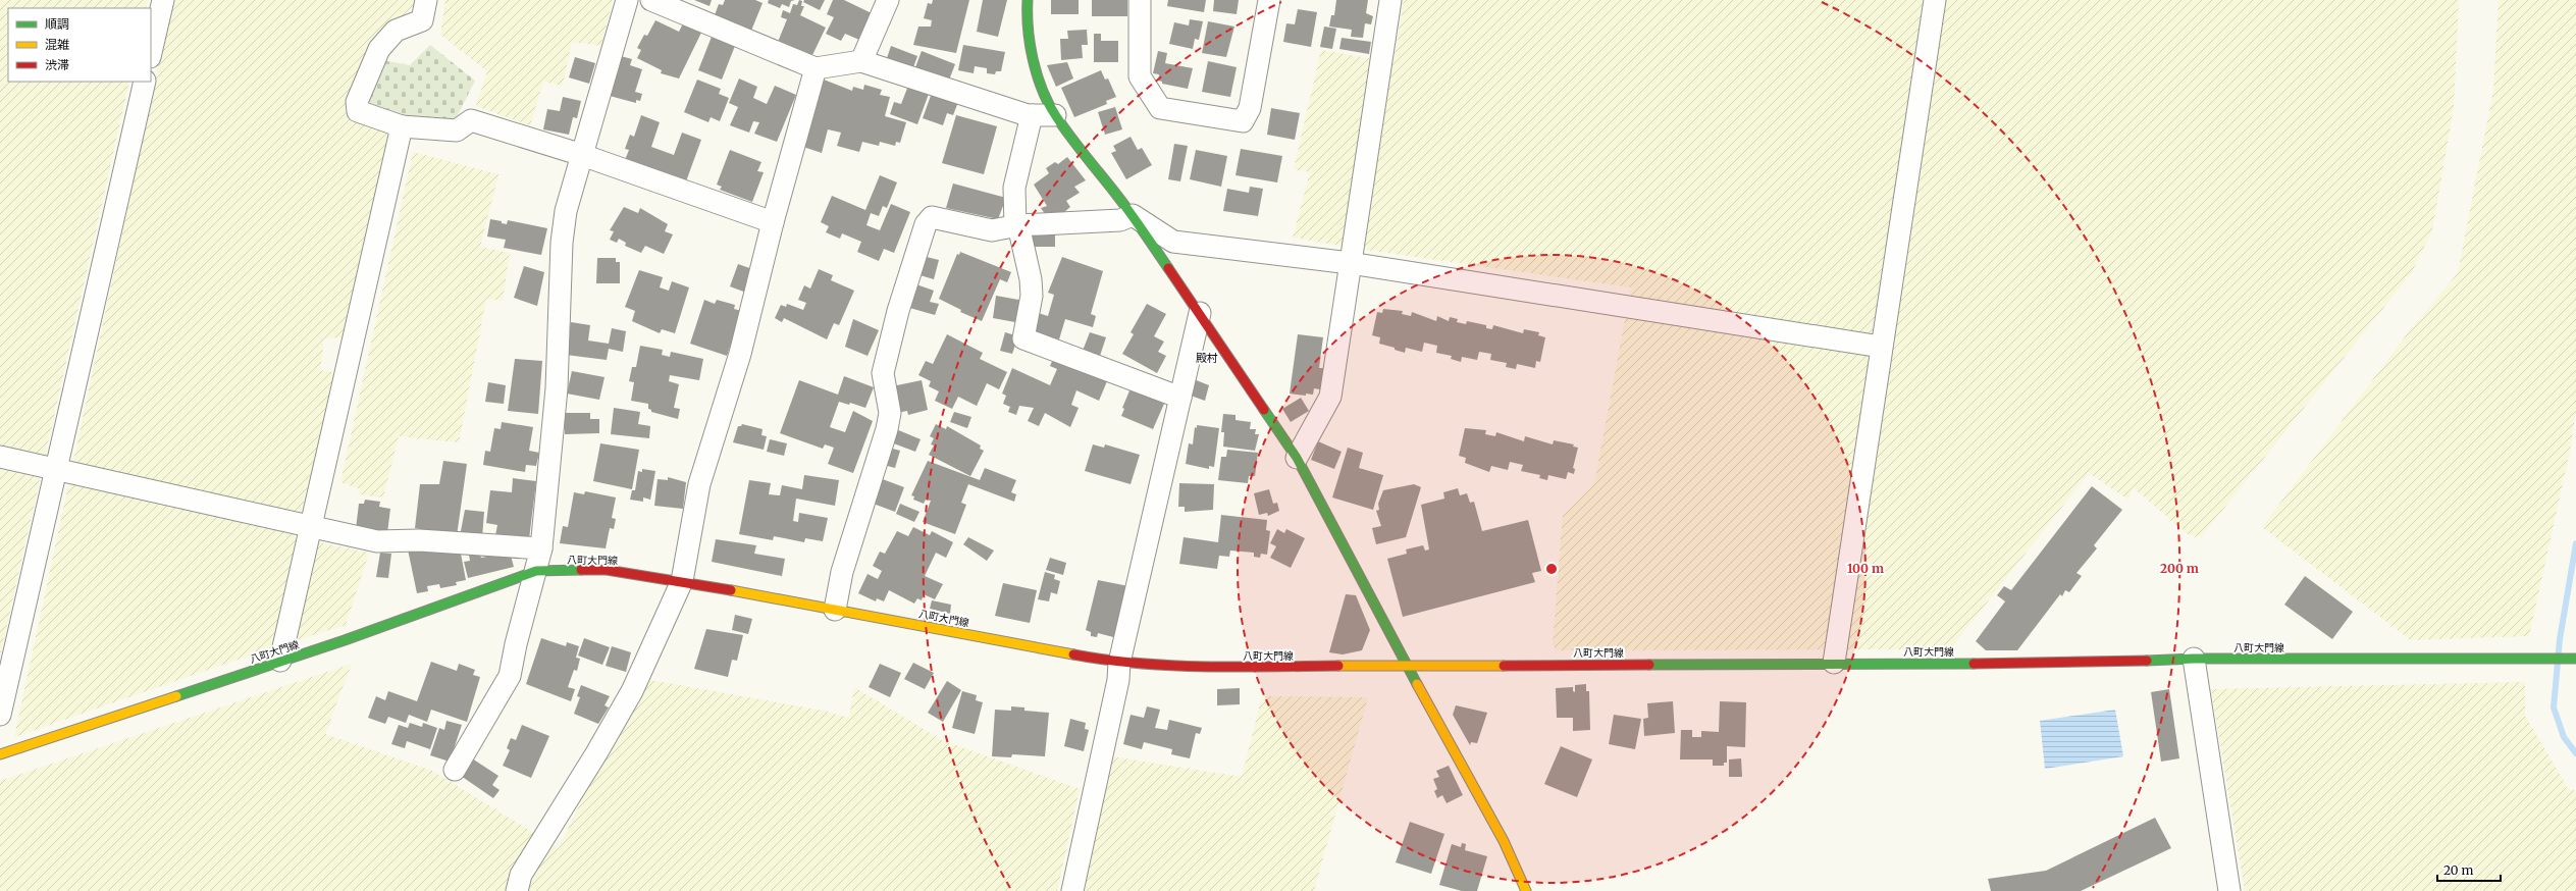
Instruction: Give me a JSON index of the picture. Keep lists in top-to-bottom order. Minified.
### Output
{"streets":{"main road":["八町大門線"]},"districts":["殿村"],"legend":["順調","混雑","渋滞"],"scale_bar":"20 m","rings":["100 m","200 m"]}
